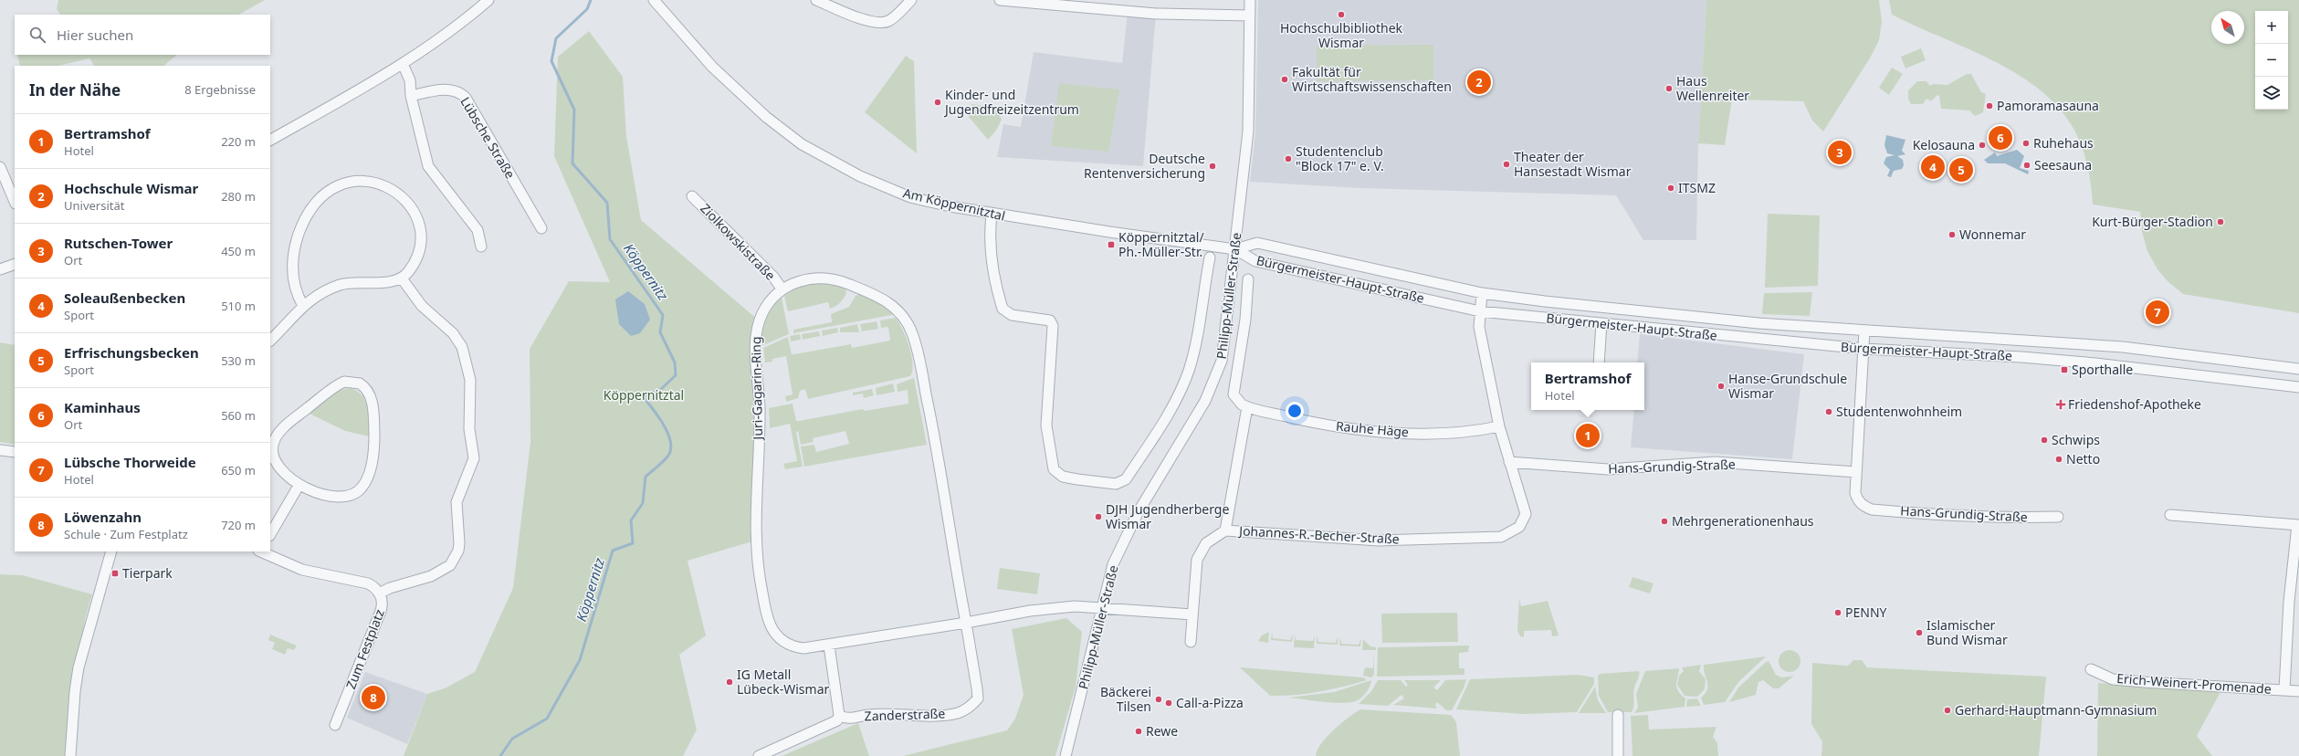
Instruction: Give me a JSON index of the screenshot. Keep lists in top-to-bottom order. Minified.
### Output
{"streets":{"street":["Lübsche Straße","Am Köppernitztal","Ziolkowskistraße","Bürgermeister-Haupt-Straße","Philipp-Müller-Straße","Juri-Gagarin-Ring","Rauhe Häge","Hans-Grundig-Straße","Johannes-R.-Becher-Straße","Zum Festplatz","Erich-Weinert-Promenade","Zanderstraße"]},"crossings":[["Am Köppernitztal","Bürgermeister-Haupt-Straße"],["Am Köppernitztal","Philipp-Müller-Straße"],["Ziolkowskistraße","Juri-Gagarin-Ring"],["Bürgermeister-Haupt-Straße","Philipp-Müller-Straße"],["Bürgermeister-Haupt-Straße","Hans-Grundig-Straße"],["Bürgermeister-Haupt-Straße","Johannes-R.-Becher-Straße"],["Philipp-Müller-Straße","Juri-Gagarin-Ring"],["Philipp-Müller-Straße","Rauhe Häge"],["Juri-Gagarin-Ring","Zanderstraße"],["Rauhe Häge","Johannes-R.-Becher-Straße"],["Hans-Grundig-Straße","Johannes-R.-Becher-Straße"]],"water":["Köppernitz"],"parks":["Köppernitztal"],"places":{"other":["Hochschulbibliothek Wismar","Fakultät für Wirtschaftswissenschaften","Haus Wellenreiter","Kinder- und Jugendfreizeitzentrum","Pamoramasauna","Ruhehaus","Kelosauna","Studentenclub \"Block 17\" e. V.","Theater der Hansestadt Wismar","Seesauna","Deutsche Rentenversicherung","ITSMZ","Kurt-Bürger-Stadion","Wonnemar","Hanse-Grundschule Wismar","Studentenwohnheim","Schwips","Netto","DJH Jugendherberge Wismar","Mehrgenerationenhaus","PENNY","Islamischer Bund Wismar","IG Metall Lübeck-Wismar","Bäckerei Tilsen","Call-a-Pizza","Gerhard-Hauptmann-Gymnasium","Rewe"],"transit":["Köppernitztal/ Ph.-Müller-Str.","Sporthalle","Tierpark"],"health":["Friedenshof-Apotheke"]},"north":"top left","page":{"map_buttons":["+","−"],"search":"Hier suchen","heading":["In der Nähe","8 Ergebnisse"],"pins":["2","6","3","4","5","7","1","8"],"list":[{"mark":"1","name":"Bertramshof","note":"Hotel","value":"220 m"},{"mark":"2","name":"Hochschule Wismar","note":"Universität","value":"280 m"},{"mark":"3","name":"Rutschen-Tower","note":"Ort","value":"450 m"},{"mark":"4","name":"Soleaußenbecken","note":"Sport","value":"510 m"},{"mark":"5","name":"Erfrischungsbecken","note":"Sport","value":"530 m"},{"mark":"6","name":"Kaminhaus","note":"Ort","value":"560 m"},{"mark":"7","name":"Lübsche Thorweide","note":"Hotel","value":"650 m"},{"mark":"8","name":"Löwenzahn","note":"Schule · Zum Festplatz","value":"720 m"}],"popup":["Bertramshof","Hotel"]}}
